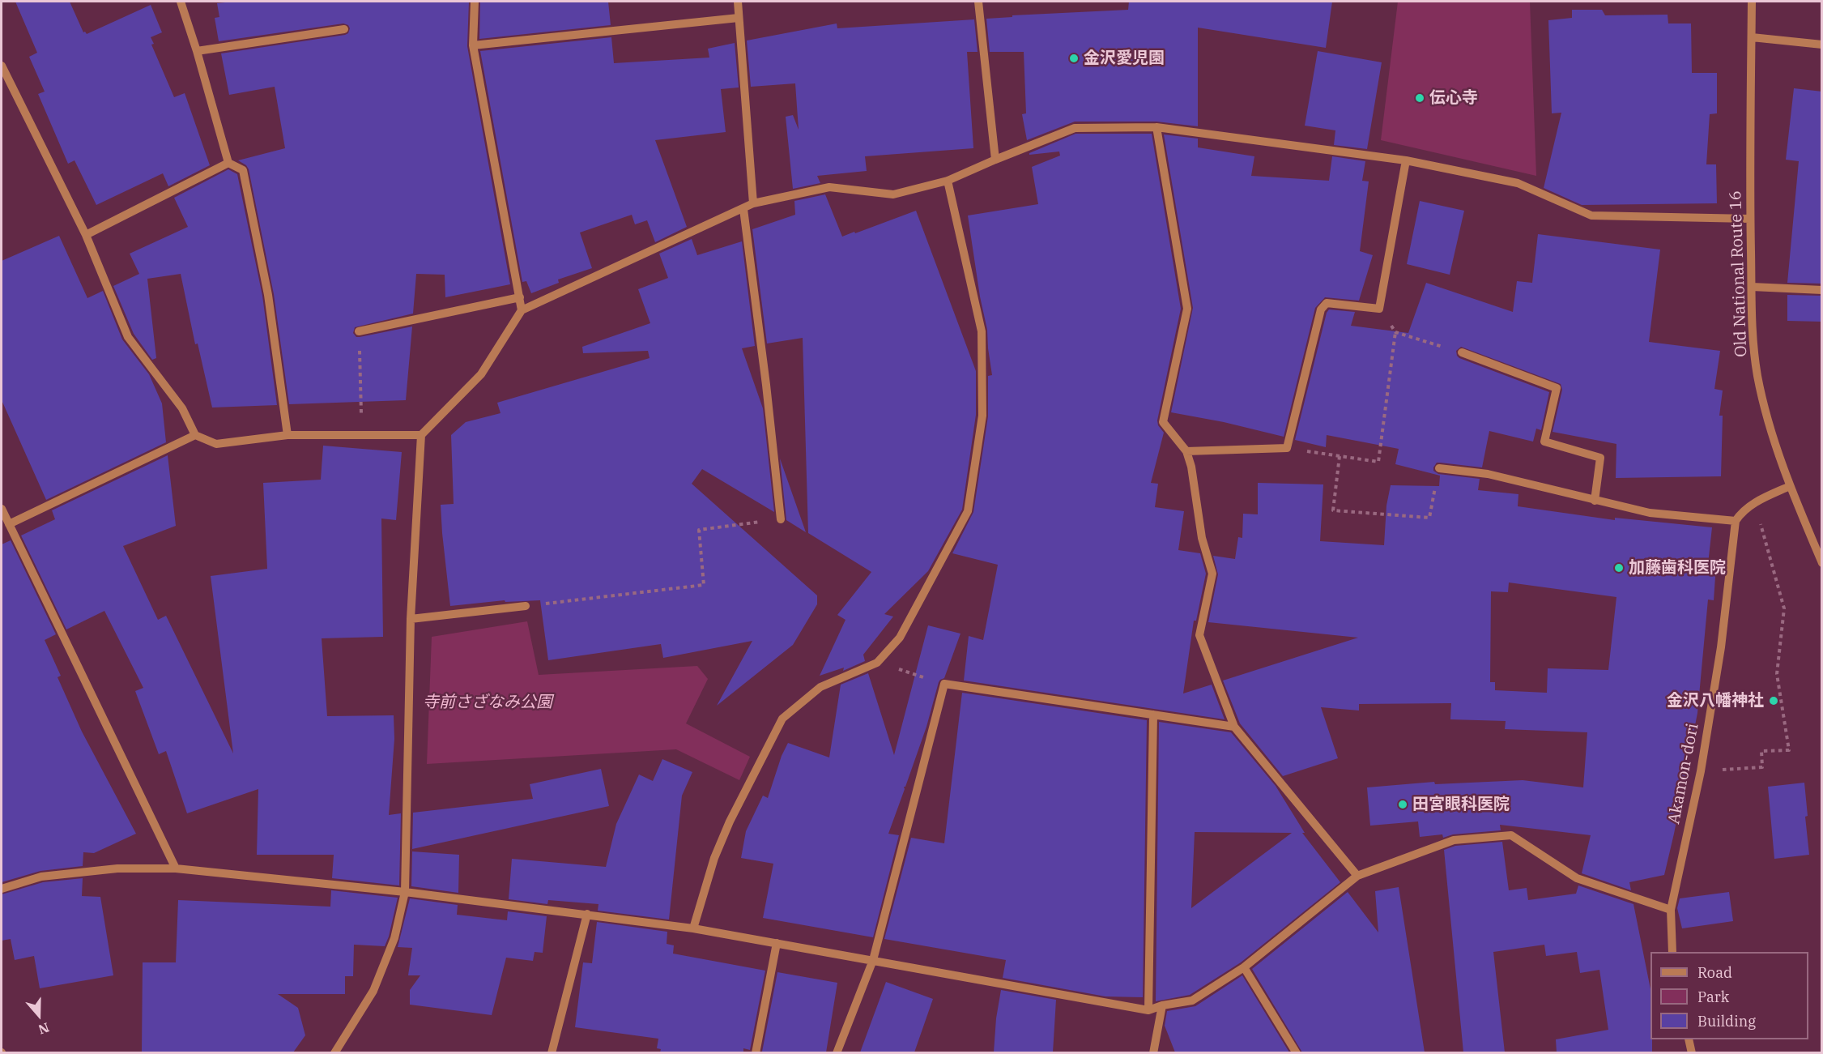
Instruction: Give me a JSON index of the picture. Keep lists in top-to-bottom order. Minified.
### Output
{"streets":{"street":["Old National Route 16","Akamon-dori"]},"parks":["寺前さざなみ公園"],"places":["金沢愛児園","伝心寺","加藤歯科医院","金沢八幡神社","田宮眼科医院"],"legend":["Road","Park","Building"],"north":"bottom"}
